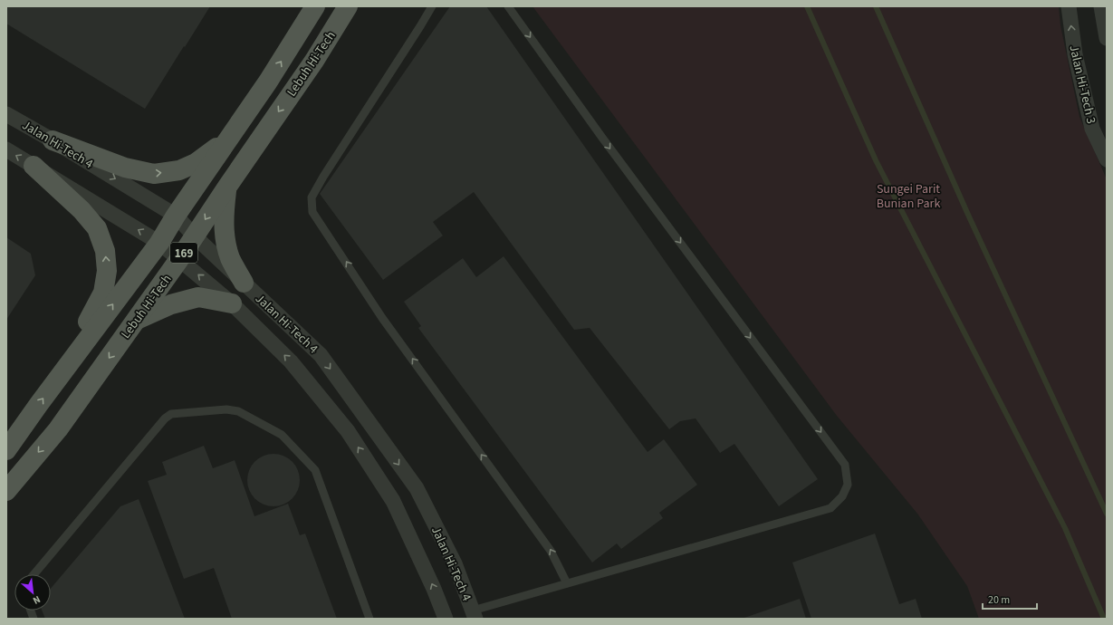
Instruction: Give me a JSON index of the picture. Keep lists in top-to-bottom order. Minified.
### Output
{"streets":{"main road":["Lebuh Hi-Tech","169"],"street":["Jalan Hi-Tech 3","Jalan Hi-Tech 4"]},"crossings":[["Lebuh Hi-Tech","Jalan Hi-Tech 4"]],"one_way":["Jalan Hi-Tech 3"],"parks":["Sungei Parit Bunian Park"],"scale_bar":"20 m","north":"bottom right"}
